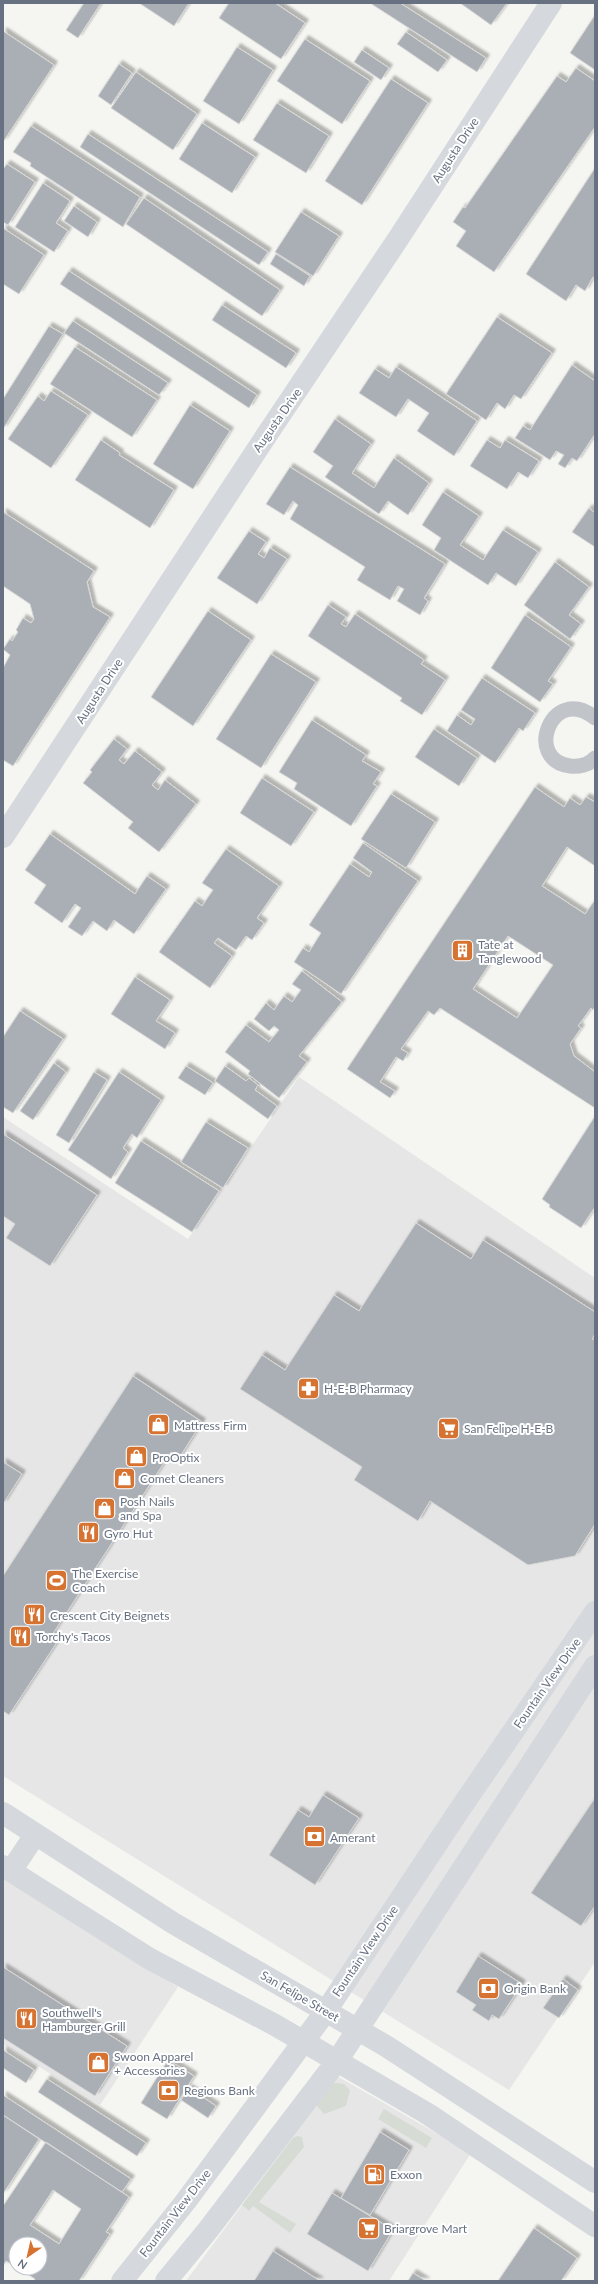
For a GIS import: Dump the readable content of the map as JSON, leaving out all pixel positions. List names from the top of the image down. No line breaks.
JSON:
{"streets":{"main road":["Augusta Drive","Fountain View Drive","San Felipe Street"]},"crossings":[["Fountain View Drive","San Felipe Street"]],"places":{"building":["Tate at Tanglewood"],"pharmacy":["H-E-B Pharmacy"],"shop":["Mattress Firm","ProOptix","Comet Cleaners","Posh Nails and Spa","Swoon Apparel + Accessories"],"supermarket":["San Felipe H-E-B","Briargrove Mart"],"restaurant":["Gyro Hut","Crescent City Beignets","Torchy's Tacos","Southwell's Hamburger Grill"],"sports":["The Exercise Coach"],"bank":["Amerant","Origin Bank","Regions Bank"],"fuel station":["Exxon"]},"north":"bottom left"}
